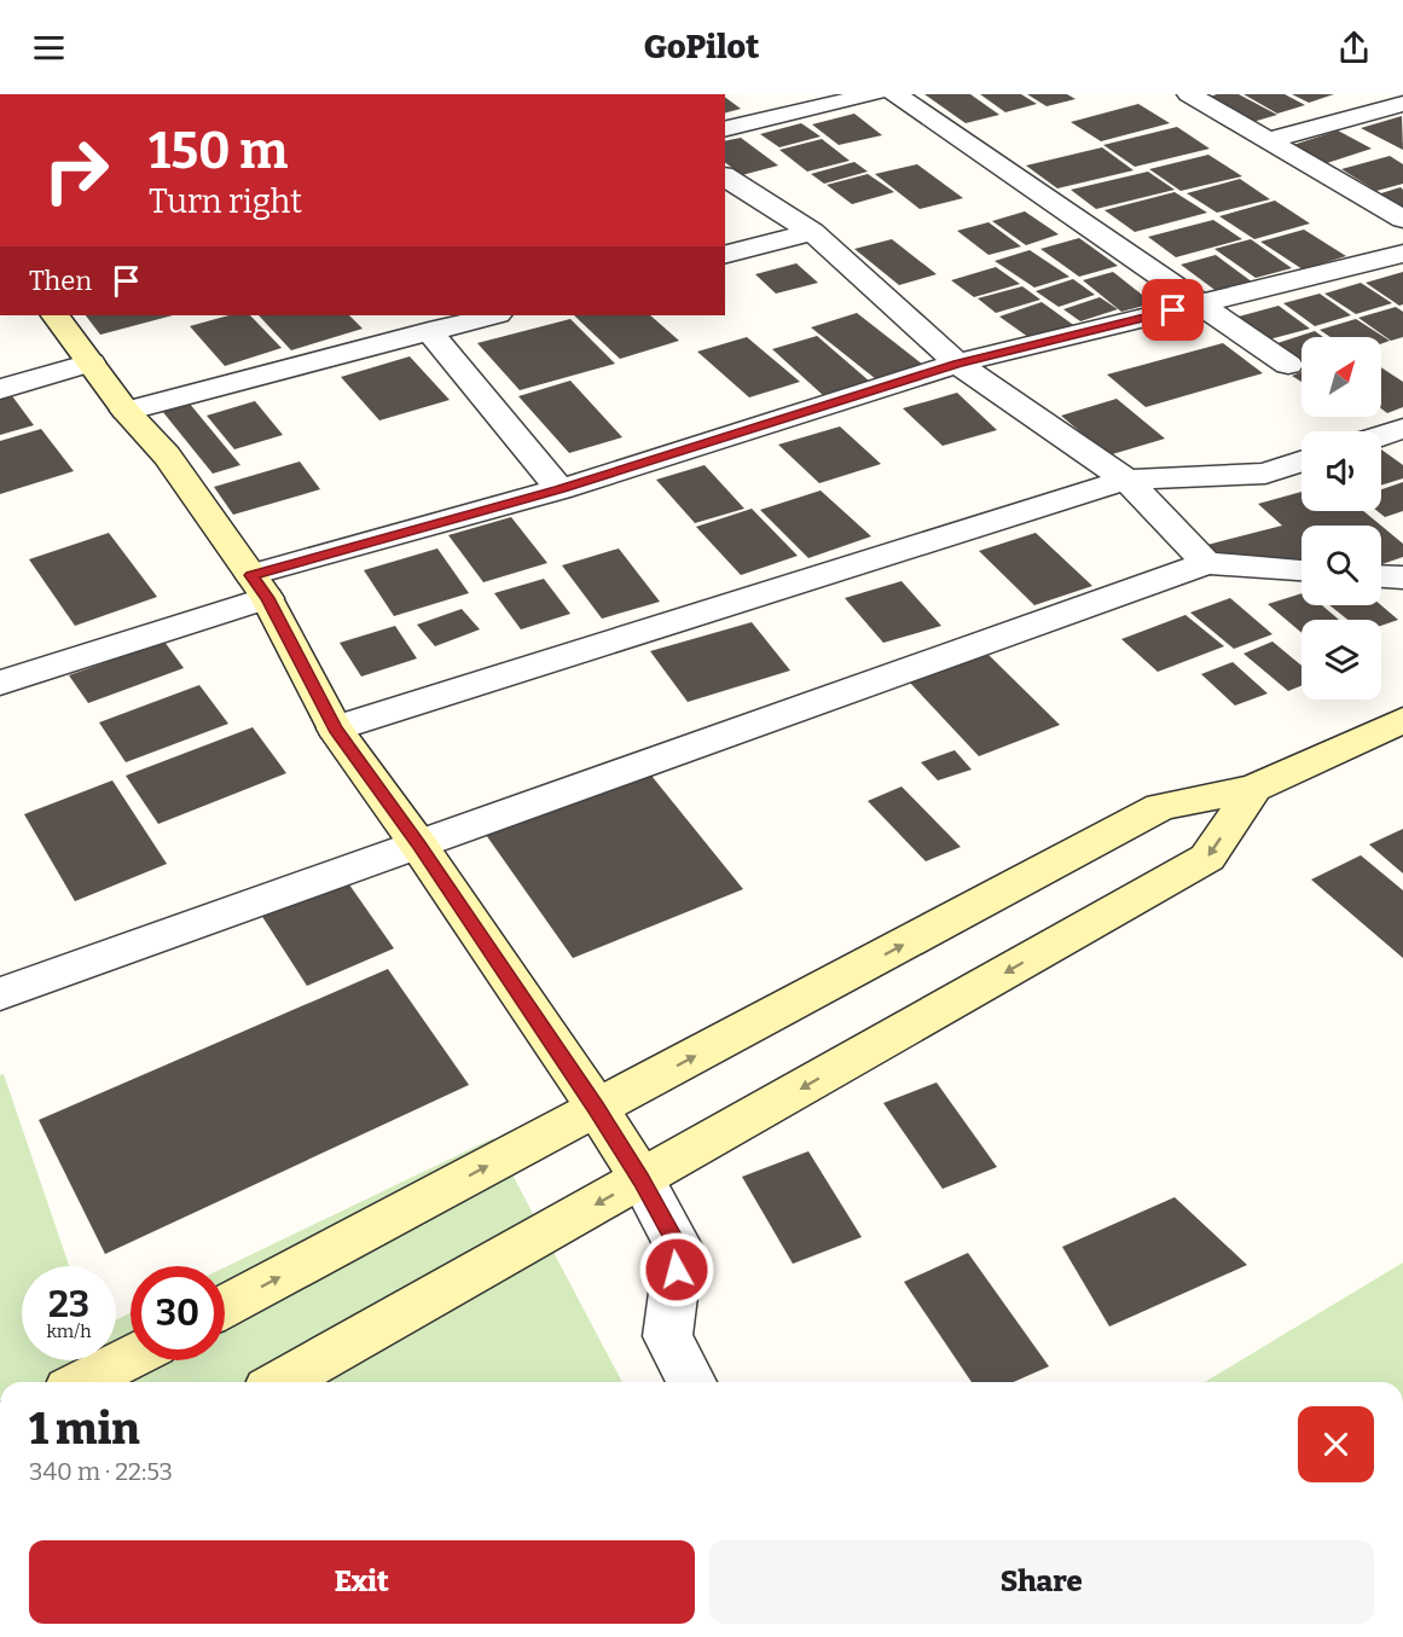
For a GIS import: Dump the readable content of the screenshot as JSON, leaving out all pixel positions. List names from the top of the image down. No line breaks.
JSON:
{"north":"top right","page":{"header":"GoPilot","turn":["150 m","Turn right"],"then":"Then","speed":"23 km/h","limit":"30","heading":["1 min","340 m · 22:53"],"buttons":["Exit","Share"]}}
